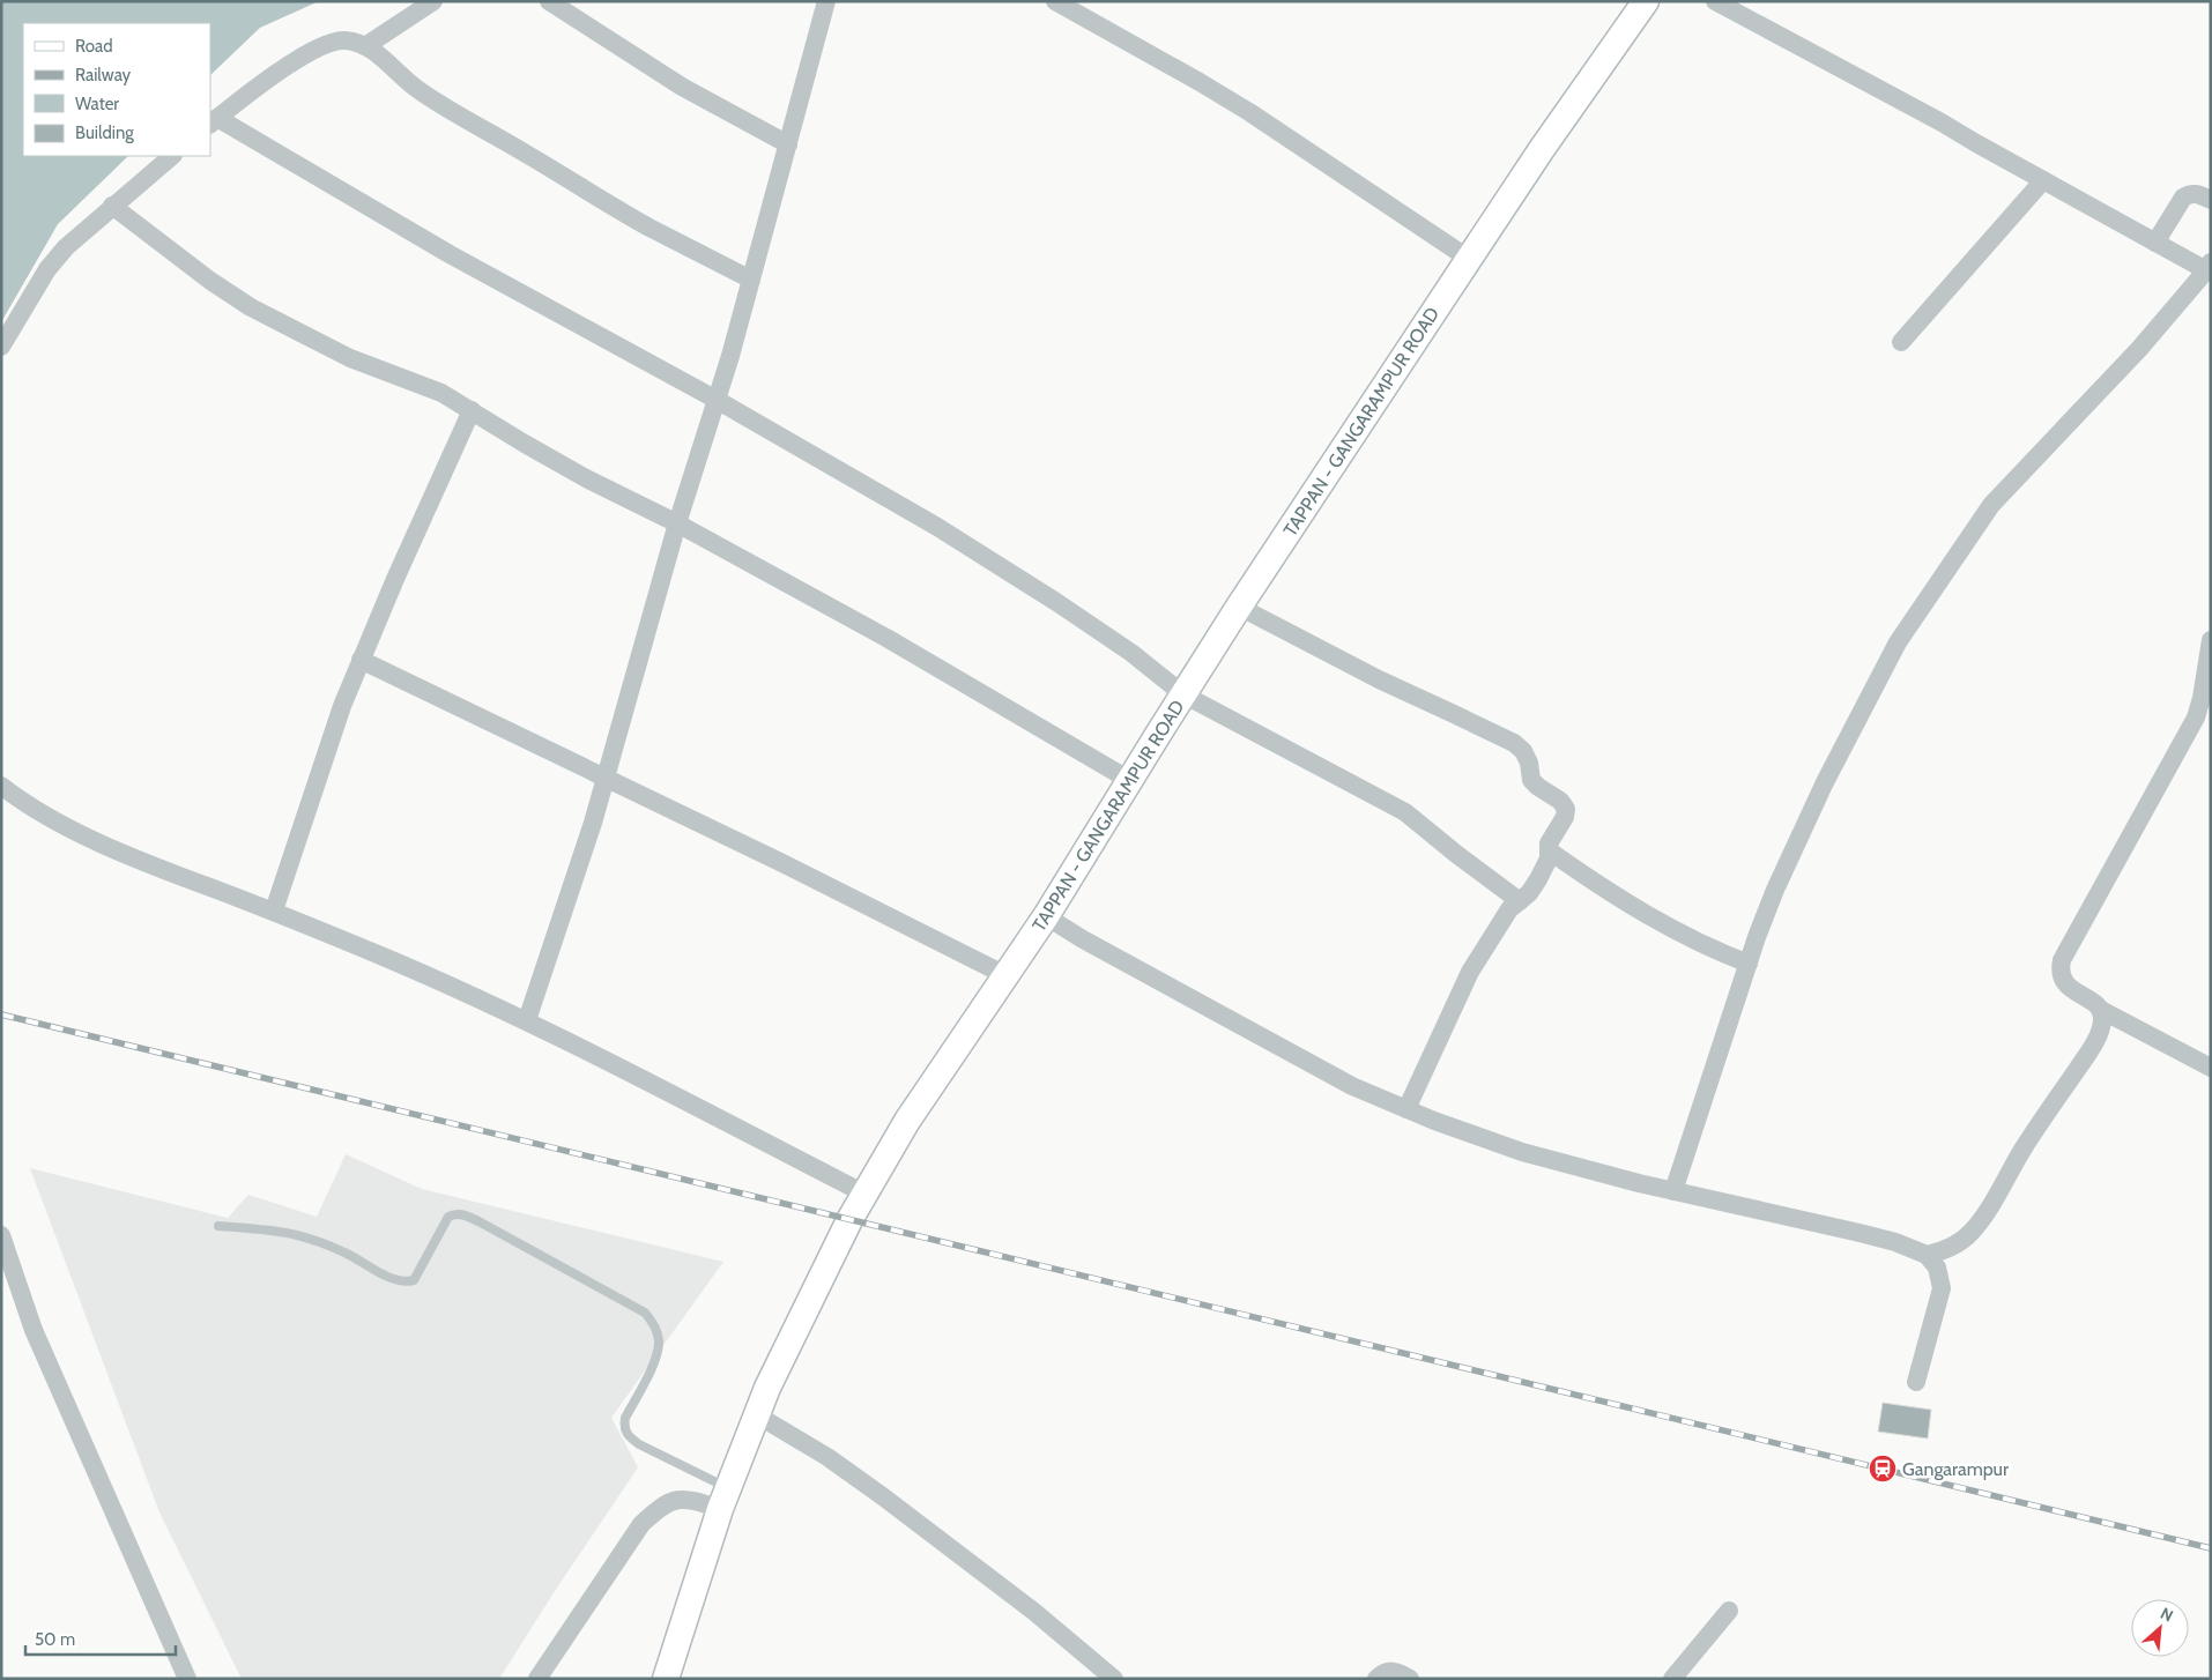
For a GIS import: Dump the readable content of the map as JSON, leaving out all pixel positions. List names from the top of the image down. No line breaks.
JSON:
{"streets":{"main road":["TAPPAN - GANGARAMPUR ROAD"]},"places":{"station":["Gangarampur"]},"legend":["Road","Railway","Water","Building"],"scale_bar":"50 m","north":"top right"}
